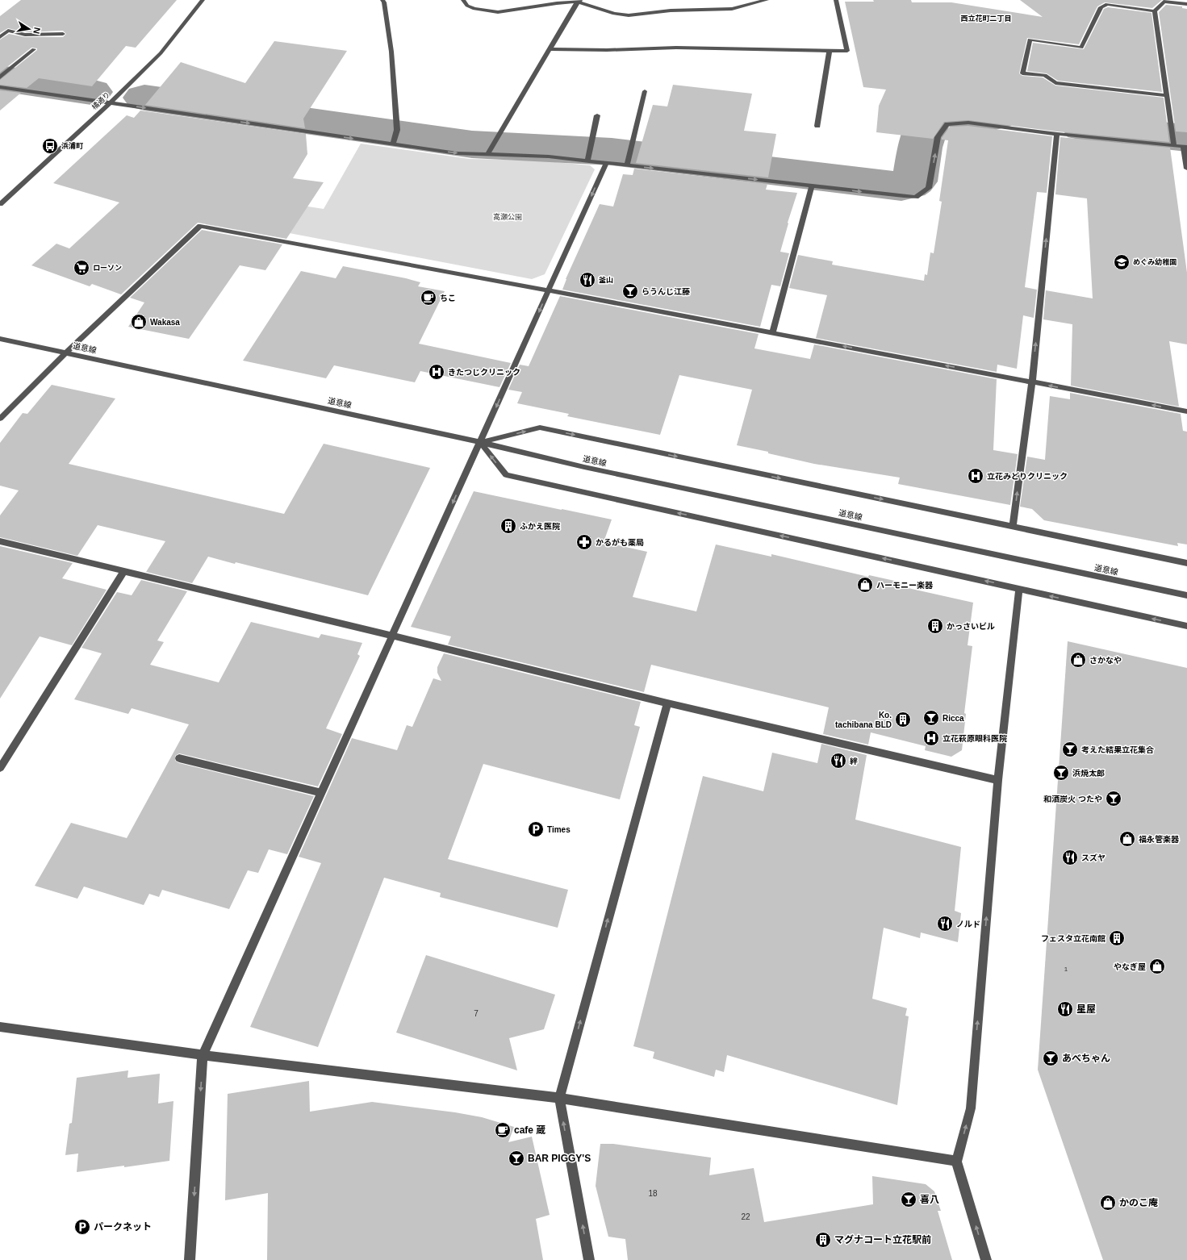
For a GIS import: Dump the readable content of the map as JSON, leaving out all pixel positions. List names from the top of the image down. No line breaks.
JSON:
{"streets":{"street":["橘通り","道意線"]},"districts":["西立花町二丁目"],"parks":["高瀬公園"],"places":{"bus stop":["浜浦町"],"school or university":["めぐみ幼稚園"],"supermarket":["ローソン"],"restaurant":["釜山","絆","スズヤ","ノルド","星屋"],"bar":["らうんじ江藤","Ricca","考えた結果立花集合","浜焼太郎","和酒炭火 つたや","あべちゃん","BAR PIGGY'S","喜八"],"cafe":["ちこ","cafe 蔵"],"shop":["Wakasa","ハーモニー楽器","さかなや","福永管楽器","やなぎ屋","かのこ庵"],"hospital":["きたつじクリニック","立花みどりクリニック","立花萩原眼科医院"],"building":["ふかえ医院","かっさいビル","Ko. tachibana BLD","フェスタ立花南館","マグナコート立花駅前"],"pharmacy":["かるがも薬局"],"parking":["Times","パークネット"]},"house_numbers":["1","7","18","22"],"north":"right"}
